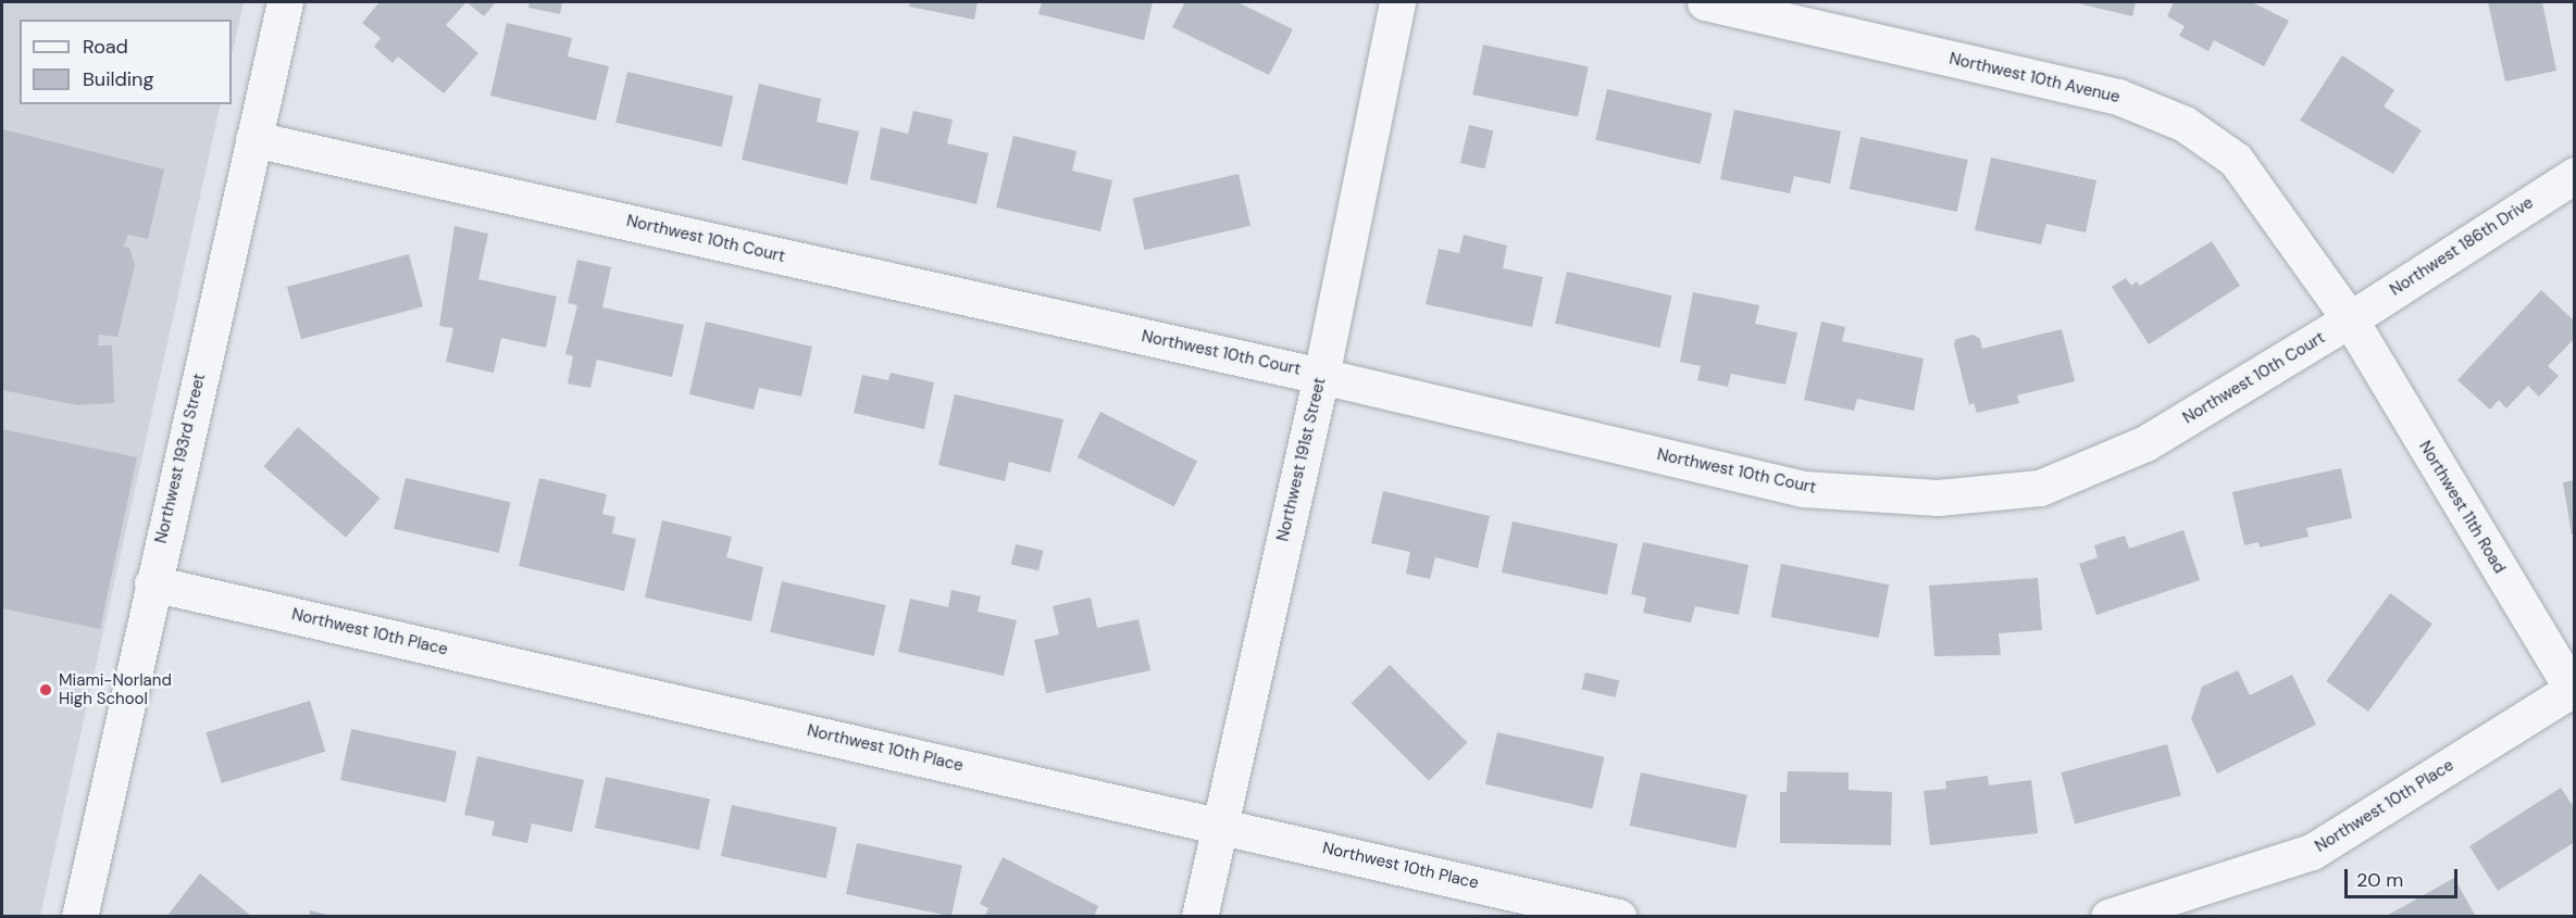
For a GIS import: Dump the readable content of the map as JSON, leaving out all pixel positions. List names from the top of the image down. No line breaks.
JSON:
{"streets":{"street":["Northwest 10th Avenue","Northwest 10th Court","Northwest 186th Drive","Northwest 193rd Street","Northwest 191st Street","Northwest 11th Road","Northwest 10th Place"]},"crossings":[["Northwest 10th Avenue","Northwest 10th Court"],["Northwest 10th Avenue","Northwest 186th Drive"],["Northwest 10th Avenue","Northwest 11th Road"],["Northwest 10th Court","Northwest 186th Drive"],["Northwest 10th Court","Northwest 193rd Street"],["Northwest 10th Court","Northwest 191st Street"],["Northwest 10th Court","Northwest 11th Road"],["Northwest 186th Drive","Northwest 11th Road"],["Northwest 193rd Street","Northwest 10th Place"],["Northwest 191st Street","Northwest 10th Place"],["Northwest 11th Road","Northwest 10th Place"]],"places":["Miami-Norland High School"],"legend":["Road","Building"],"scale_bar":"20 m"}
